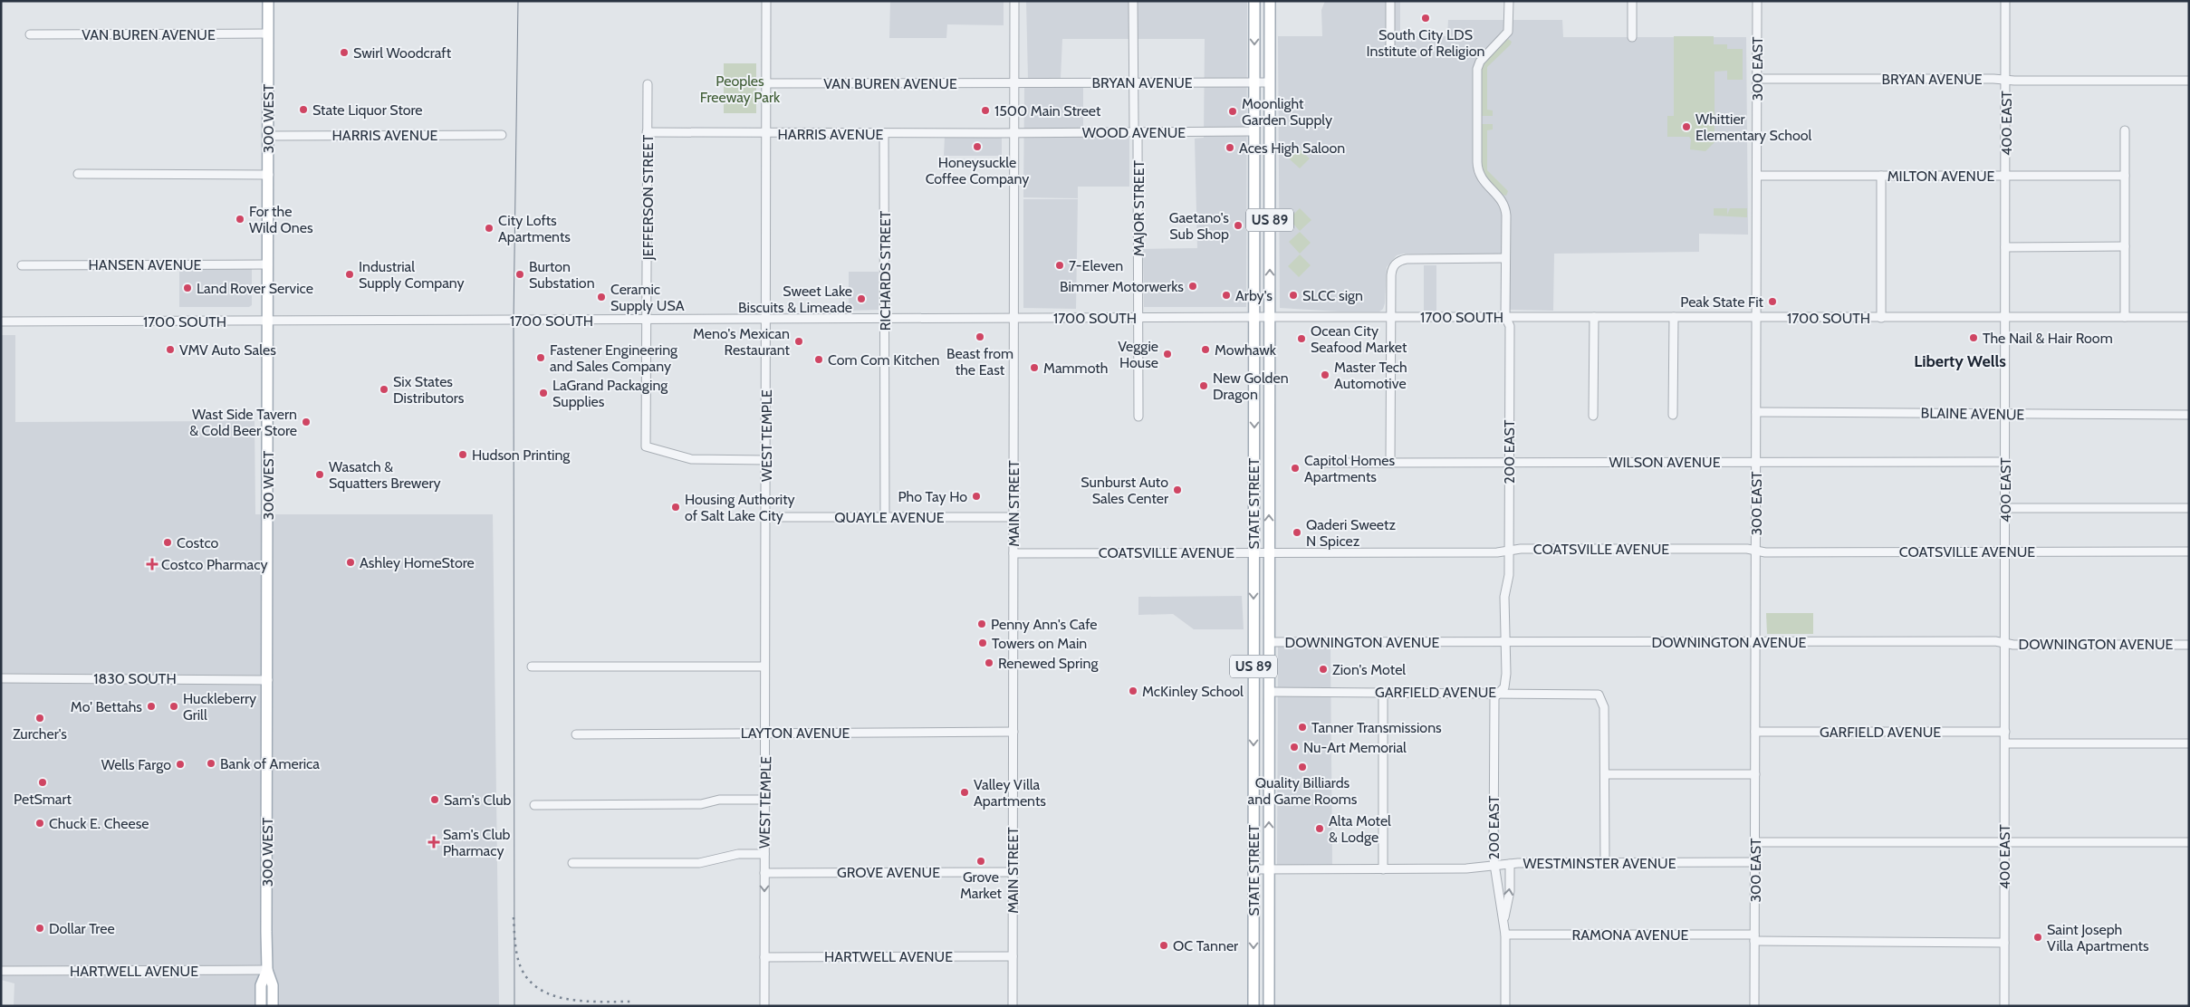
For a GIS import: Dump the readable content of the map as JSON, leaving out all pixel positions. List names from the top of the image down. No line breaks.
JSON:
{"streets":{"main road":["300 WEST","US 89","STATE STREET"],"street":["VAN BUREN AVENUE","300 EAST","BRYAN AVENUE","400 EAST","WOOD AVENUE","HARRIS AVENUE","MILTON AVENUE","JEFFERSON STREET","MAJOR STREET","HANSEN AVENUE","RICHARDS STREET","1700 SOUTH","BLAINE AVENUE","WEST TEMPLE","200 EAST","WILSON AVENUE","MAIN STREET","QUAYLE AVENUE","COATSVILLE AVENUE","DOWNINGTON AVENUE","1830 SOUTH","GARFIELD AVENUE","LAYTON AVENUE","WESTMINSTER AVENUE","GROVE AVENUE","RAMONA AVENUE","HARTWELL AVENUE"]},"crossings":[["VAN BUREN AVENUE","BRYAN AVENUE"],["VAN BUREN AVENUE","300 WEST"],["VAN BUREN AVENUE","WEST TEMPLE"],["VAN BUREN AVENUE","MAIN STREET"],["300 EAST","BRYAN AVENUE"],["300 EAST","MILTON AVENUE"],["300 EAST","1700 SOUTH"],["300 EAST","BLAINE AVENUE"],["300 EAST","WILSON AVENUE"],["300 EAST","COATSVILLE AVENUE"],["300 EAST","DOWNINGTON AVENUE"],["300 EAST","GARFIELD AVENUE"],["300 EAST","WESTMINSTER AVENUE"],["300 EAST","RAMONA AVENUE"],["BRYAN AVENUE","400 EAST"],["BRYAN AVENUE","MAJOR STREET"],["BRYAN AVENUE","MAIN STREET"],["BRYAN AVENUE","STATE STREET"],["300 WEST","HARRIS AVENUE"],["300 WEST","HANSEN AVENUE"],["300 WEST","1700 SOUTH"],["300 WEST","1830 SOUTH"],["300 WEST","HARTWELL AVENUE"],["400 EAST","MILTON AVENUE"],["400 EAST","1700 SOUTH"],["400 EAST","BLAINE AVENUE"],["400 EAST","WILSON AVENUE"],["400 EAST","COATSVILLE AVENUE"],["400 EAST","DOWNINGTON AVENUE"],["400 EAST","GARFIELD AVENUE"],["400 EAST","RAMONA AVENUE"],["WOOD AVENUE","HARRIS AVENUE"],["WOOD AVENUE","MAJOR STREET"],["WOOD AVENUE","MAIN STREET"],["WOOD AVENUE","STATE STREET"],["HARRIS AVENUE","JEFFERSON STREET"],["HARRIS AVENUE","RICHARDS STREET"],["HARRIS AVENUE","WEST TEMPLE"],["HARRIS AVENUE","MAIN STREET"],["JEFFERSON STREET","1700 SOUTH"],["JEFFERSON STREET","WEST TEMPLE"],["MAJOR STREET","1700 SOUTH"],["RICHARDS STREET","1700 SOUTH"],["RICHARDS STREET","QUAYLE AVENUE"],["1700 SOUTH","WEST TEMPLE"],["1700 SOUTH","200 EAST"],["1700 SOUTH","MAIN STREET"],["1700 SOUTH","STATE STREET"],["WEST TEMPLE","QUAYLE AVENUE"],["WEST TEMPLE","LAYTON AVENUE"],["WEST TEMPLE","GROVE AVENUE"],["WEST TEMPLE","HARTWELL AVENUE"],["200 EAST","WILSON AVENUE"],["200 EAST","COATSVILLE AVENUE"],["200 EAST","DOWNINGTON AVENUE"],["200 EAST","GARFIELD AVENUE"],["200 EAST","WESTMINSTER AVENUE"],["200 EAST","RAMONA AVENUE"],["MAIN STREET","QUAYLE AVENUE"],["MAIN STREET","COATSVILLE AVENUE"],["MAIN STREET","LAYTON AVENUE"],["MAIN STREET","GROVE AVENUE"],["MAIN STREET","HARTWELL AVENUE"],["STATE STREET","COATSVILLE AVENUE"],["STATE STREET","DOWNINGTON AVENUE"],["STATE STREET","GARFIELD AVENUE"],["STATE STREET","WESTMINSTER AVENUE"]],"districts":["Liberty Wells"],"parks":["Peoples Freeway Park"],"places":{"other":["South City LDS Institute of Religion","Swirl Woodcraft","State Liquor Store","1500 Main Street","Moonlight Garden Supply","Whittier Elementary School","Honeysuckle Coffee Company","Aces High Saloon","For the Wild Ones","Gaetano's Sub Shop","City Lofts Apartments","7-Eleven","Industrial Supply Company","Burton Substation","Bimmer Motorwerks","Land Rover Service","Arby's","SLCC sign","Ceramic Supply USA","Sweet Lake Biscuits & Limeade","Peak State Fit","Beast from the East","The Nail & Hair Room","Ocean City Seafood Market","Meno's Mexican Restaurant","VMV Auto Sales","Mowhawk","Veggie House","Fastener Engineering and Sales Company","Com Com Kitchen","Mammoth","Master Tech Automotive","New Golden Dragon","Six States Distributors","LaGrand Packaging Supplies","Wast Side Tavern & Cold Beer Store","Hudson Printing","Capitol Homes Apartments","Wasatch & Squatters Brewery","Sunburst Auto Sales Center","Pho Tay Ho","Housing Authority of Salt Lake City","Qaderi Sweetz N Spicez","Costco","Ashley HomeStore","Penny Ann's Cafe","Towers on Main","Renewed Spring","Zion's Motel","McKinley School","Mo' Bettahs","Huckleberry Grill","Zurcher's","Tanner Transmissions","Nu-Art Memorial","Bank of America","Wells Fargo","Quality Billiards and Game Rooms","PetSmart","Valley Villa Apartments","Sam's Club","Chuck E. Cheese","Alta Motel & Lodge","Grove Market","Dollar Tree","Saint Joseph Villa Apartments","OC Tanner"],"health":["Costco Pharmacy","Sam's Club Pharmacy"]}}
